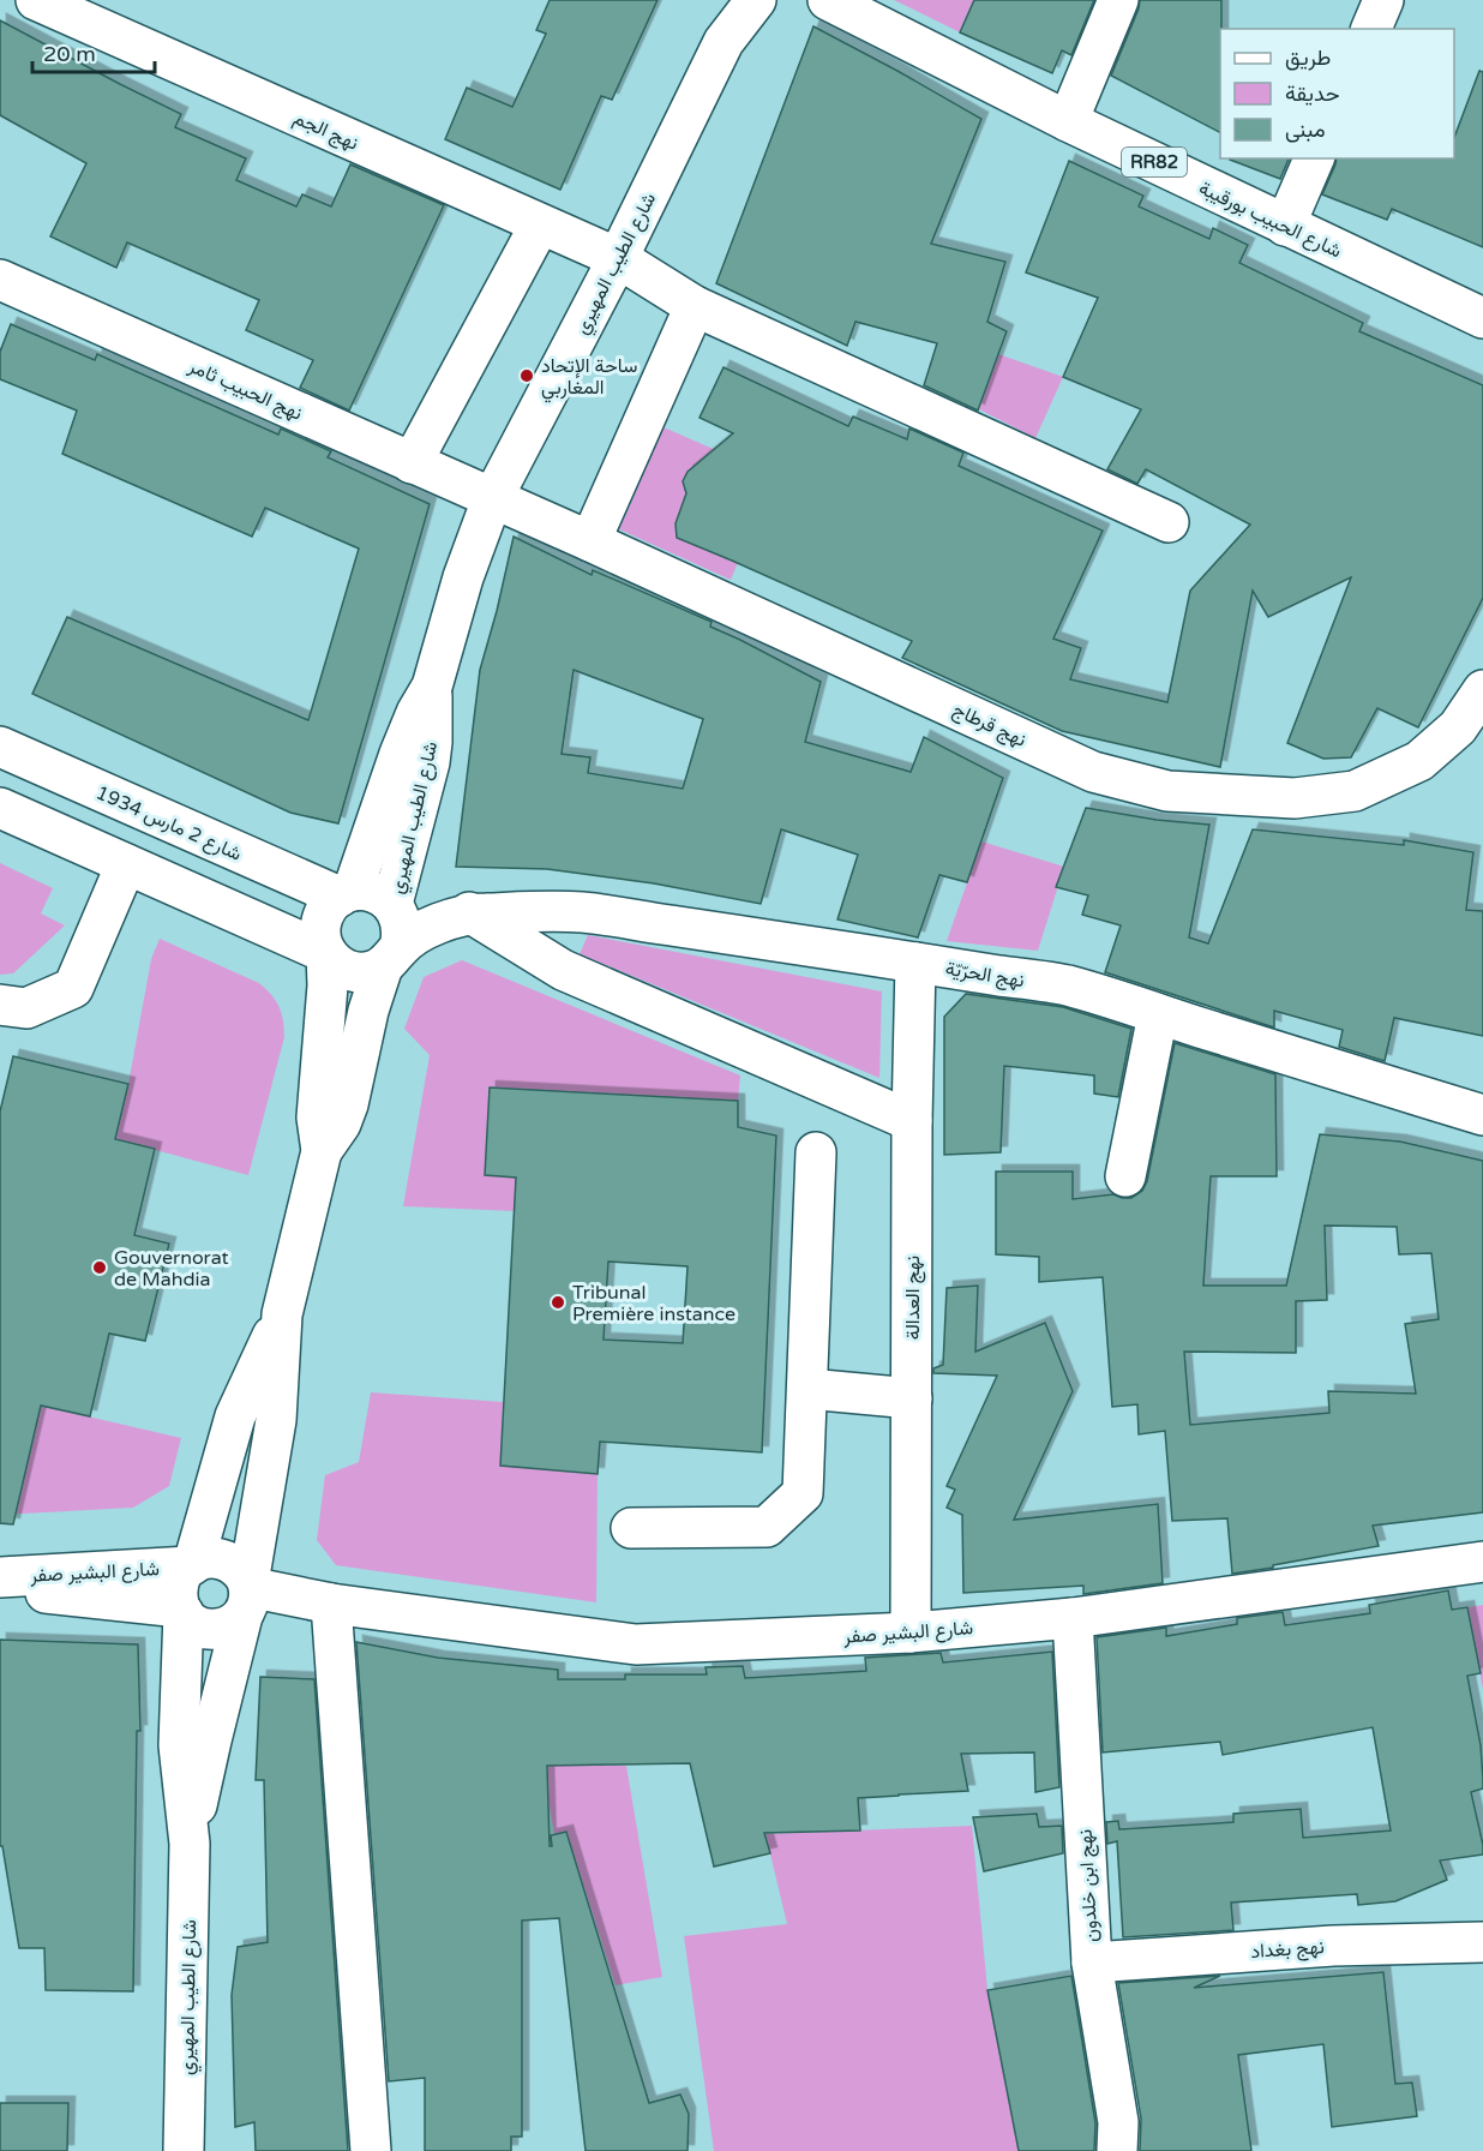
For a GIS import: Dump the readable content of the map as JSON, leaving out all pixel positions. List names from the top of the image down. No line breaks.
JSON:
{"streets":{"street":["نهج الجم","RR82","شارع الحبيب بورقيبة","شارع الطيب المهيري","نهج الحبيب ثامر","نهج قرطاج","شارع 2 مارس 1934","نهج الحرّيّة","نهج العدالة","شارع البشير صفر","نهج ابن خلدون","نهج بغداد"]},"crossings":[["نهج الجم","شارع الطيب المهيري"],["شارع الطيب المهيري","نهج الحبيب ثامر"],["شارع الطيب المهيري","نهج قرطاج"],["شارع الطيب المهيري","شارع 2 مارس 1934"],["شارع الطيب المهيري","شارع البشير صفر"],["نهج الحبيب ثامر","نهج قرطاج"],["نهج الحرّيّة","نهج العدالة"],["نهج العدالة","شارع البشير صفر"],["شارع البشير صفر","نهج ابن خلدون"],["نهج ابن خلدون","نهج بغداد"]],"places":["ساحة الإتحاد المغاربي","Gouvernorat de Mahdia","Tribunal Première instance"],"legend":["طريق","حديقة","مبنى"],"scale_bar":"20 m"}
